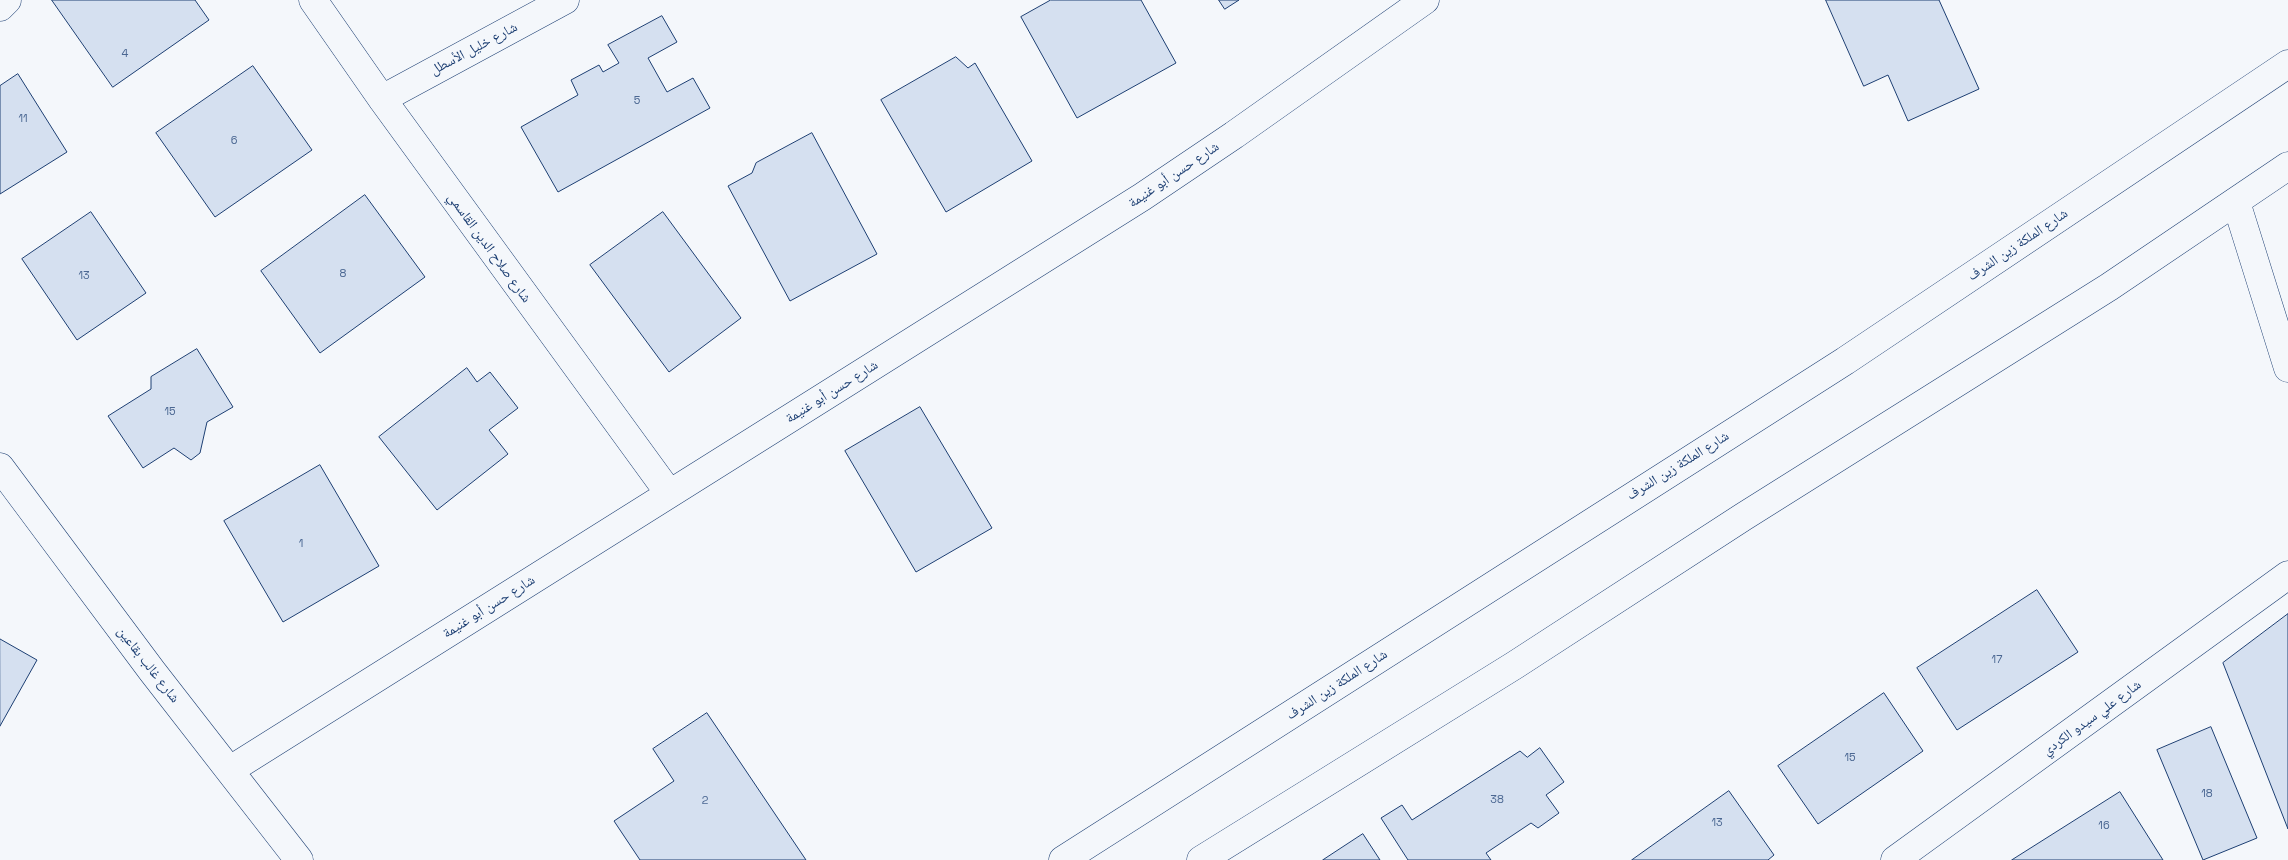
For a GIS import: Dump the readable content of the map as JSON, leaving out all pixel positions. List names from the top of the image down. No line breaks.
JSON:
{"streets":{"street":["شارع خليل الأسطل","شارع حسن أبو غنيمة","شارع الملكة زين الشرف","شارع صلاح الدين القاسمي","شارع غالب بقاعين","شارع علي سيدو الكردي"]},"crossings":[["شارع خليل الأسطل","شارع صلاح الدين القاسمي"],["شارع حسن أبو غنيمة","شارع صلاح الدين القاسمي"],["شارع حسن أبو غنيمة","شارع غالب بقاعين"]],"house_numbers":["4","5","11","6","8","13","15","1","17","15","18","38","2","13","16"]}
